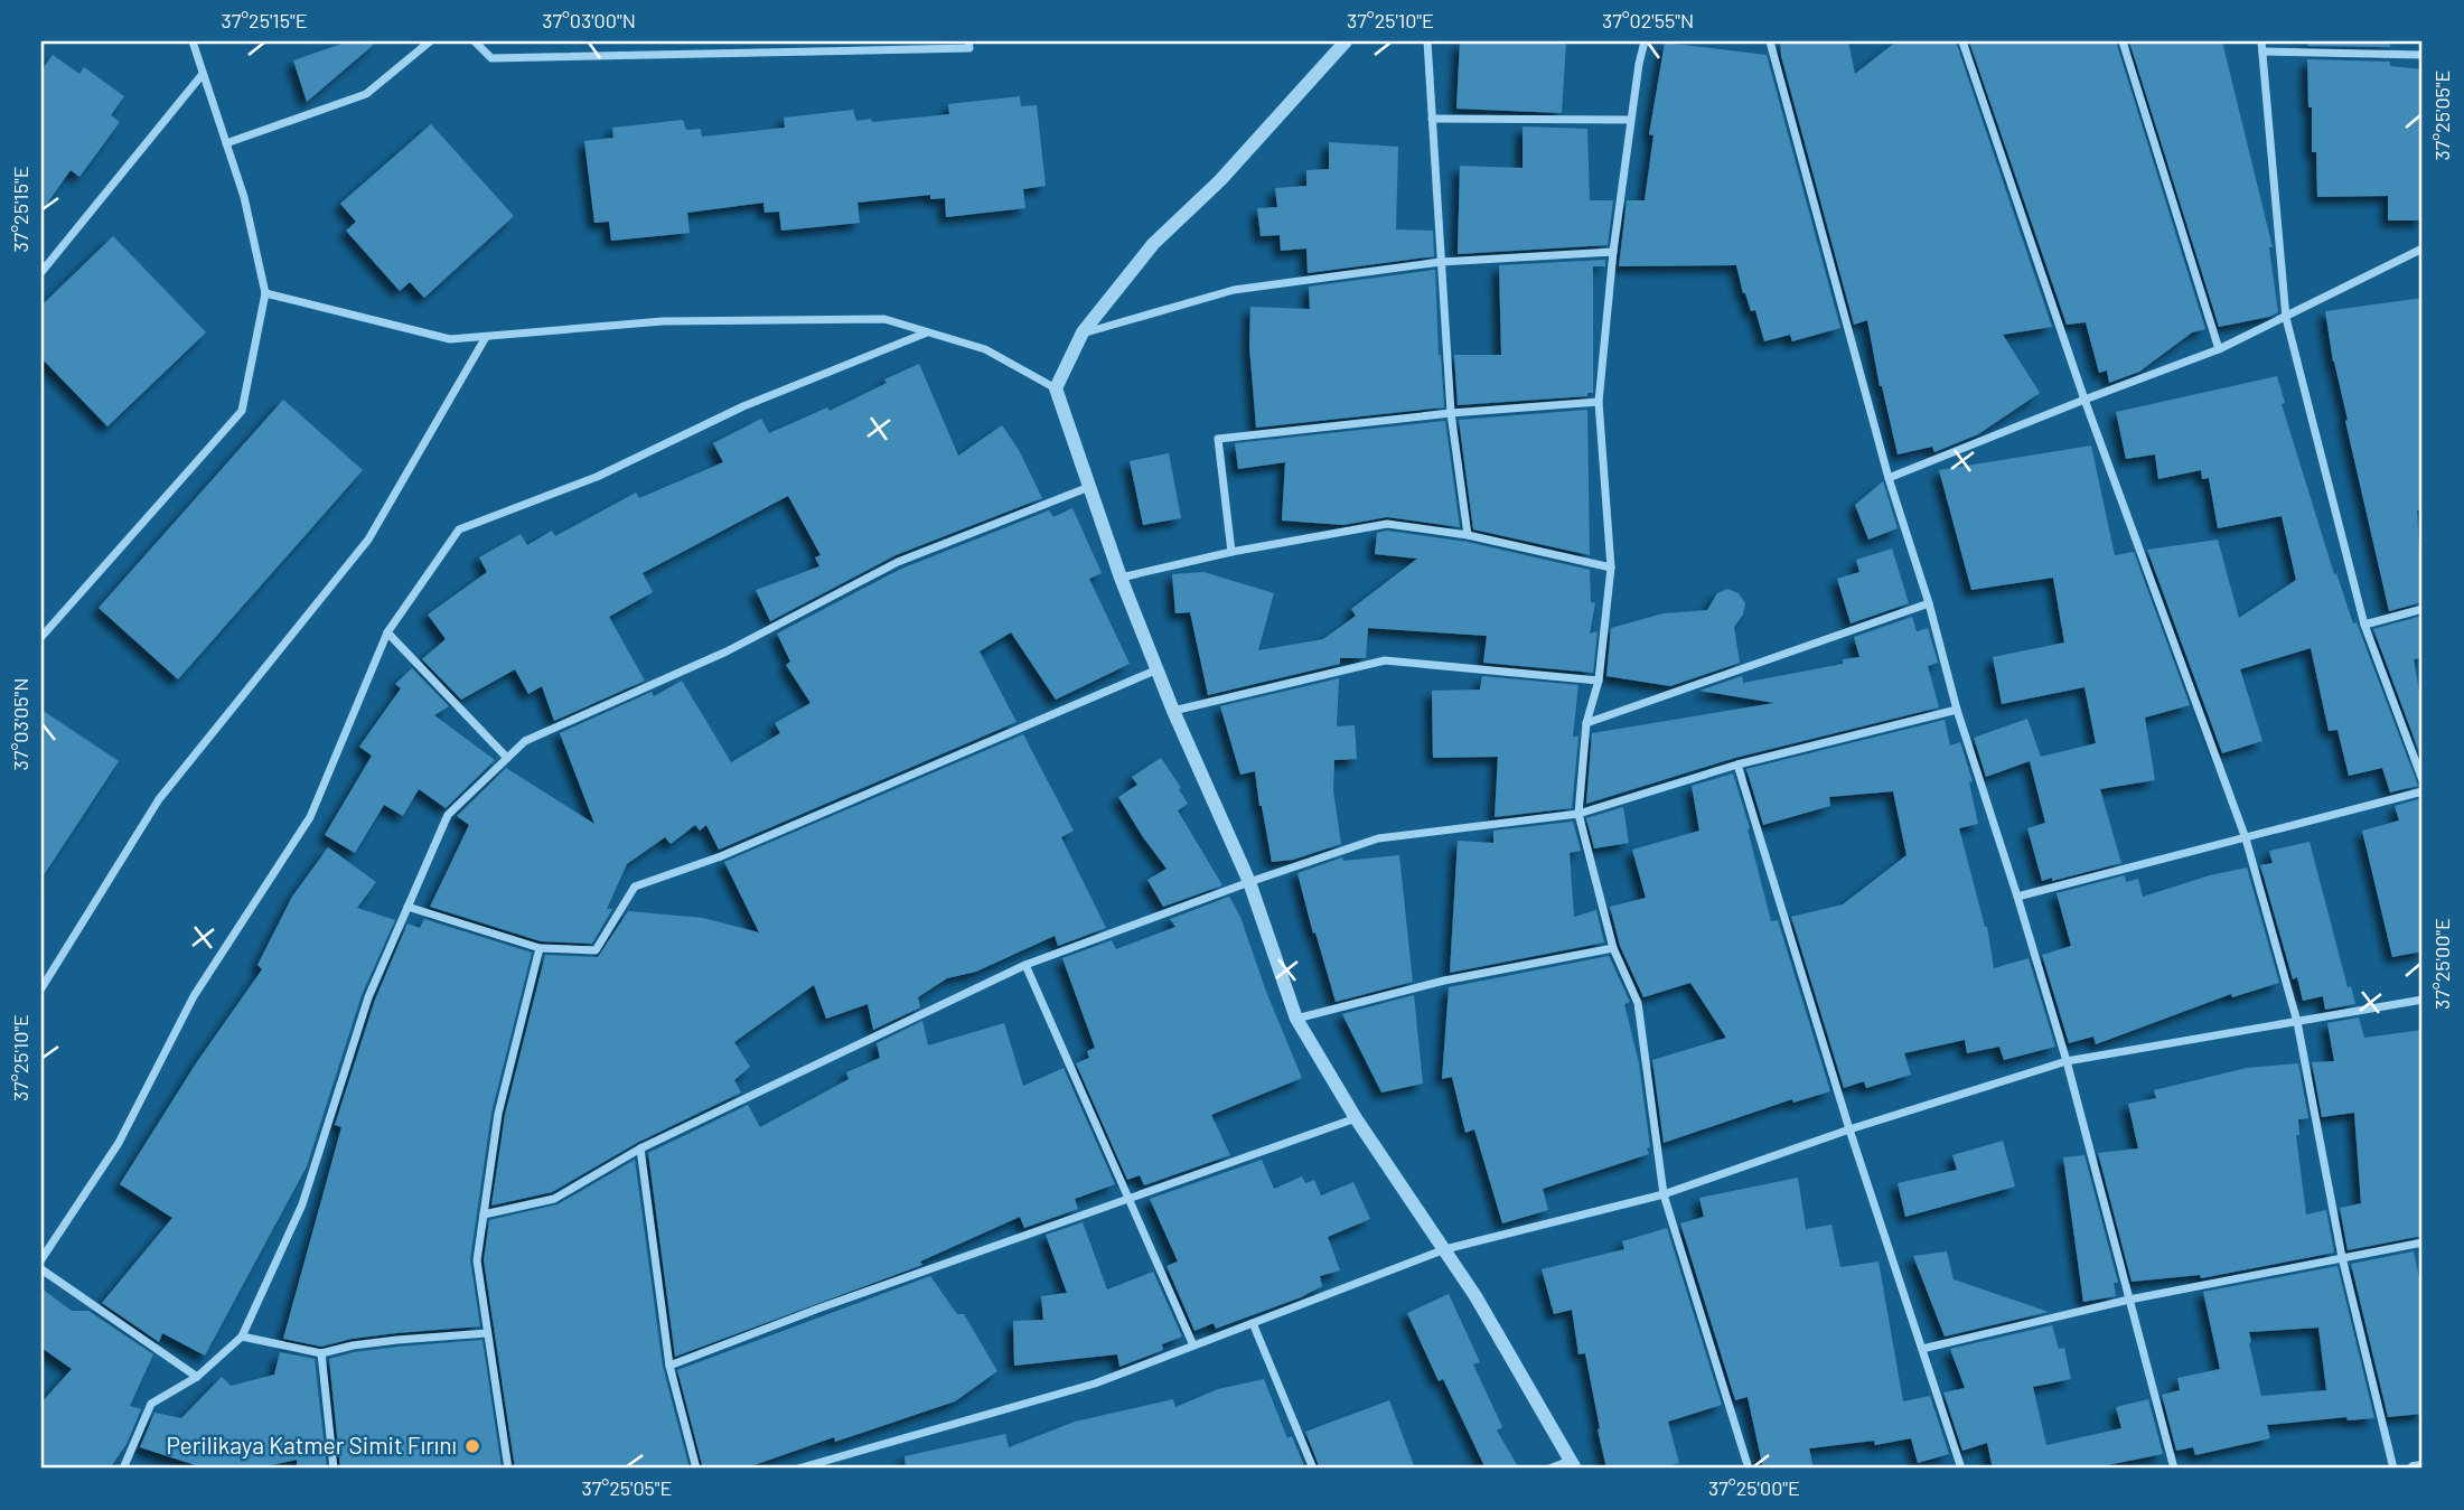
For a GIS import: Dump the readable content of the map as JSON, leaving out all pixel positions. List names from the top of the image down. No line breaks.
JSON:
{"places":["Perilikaya Katmer Simit Fırını"],"coordinates":["37°25'15\"E","37°03'00\"N","37°25'10\"E","37°02'55\"N","37°25'05\"E","37°03'05\"N","37°25'00\"E"]}
